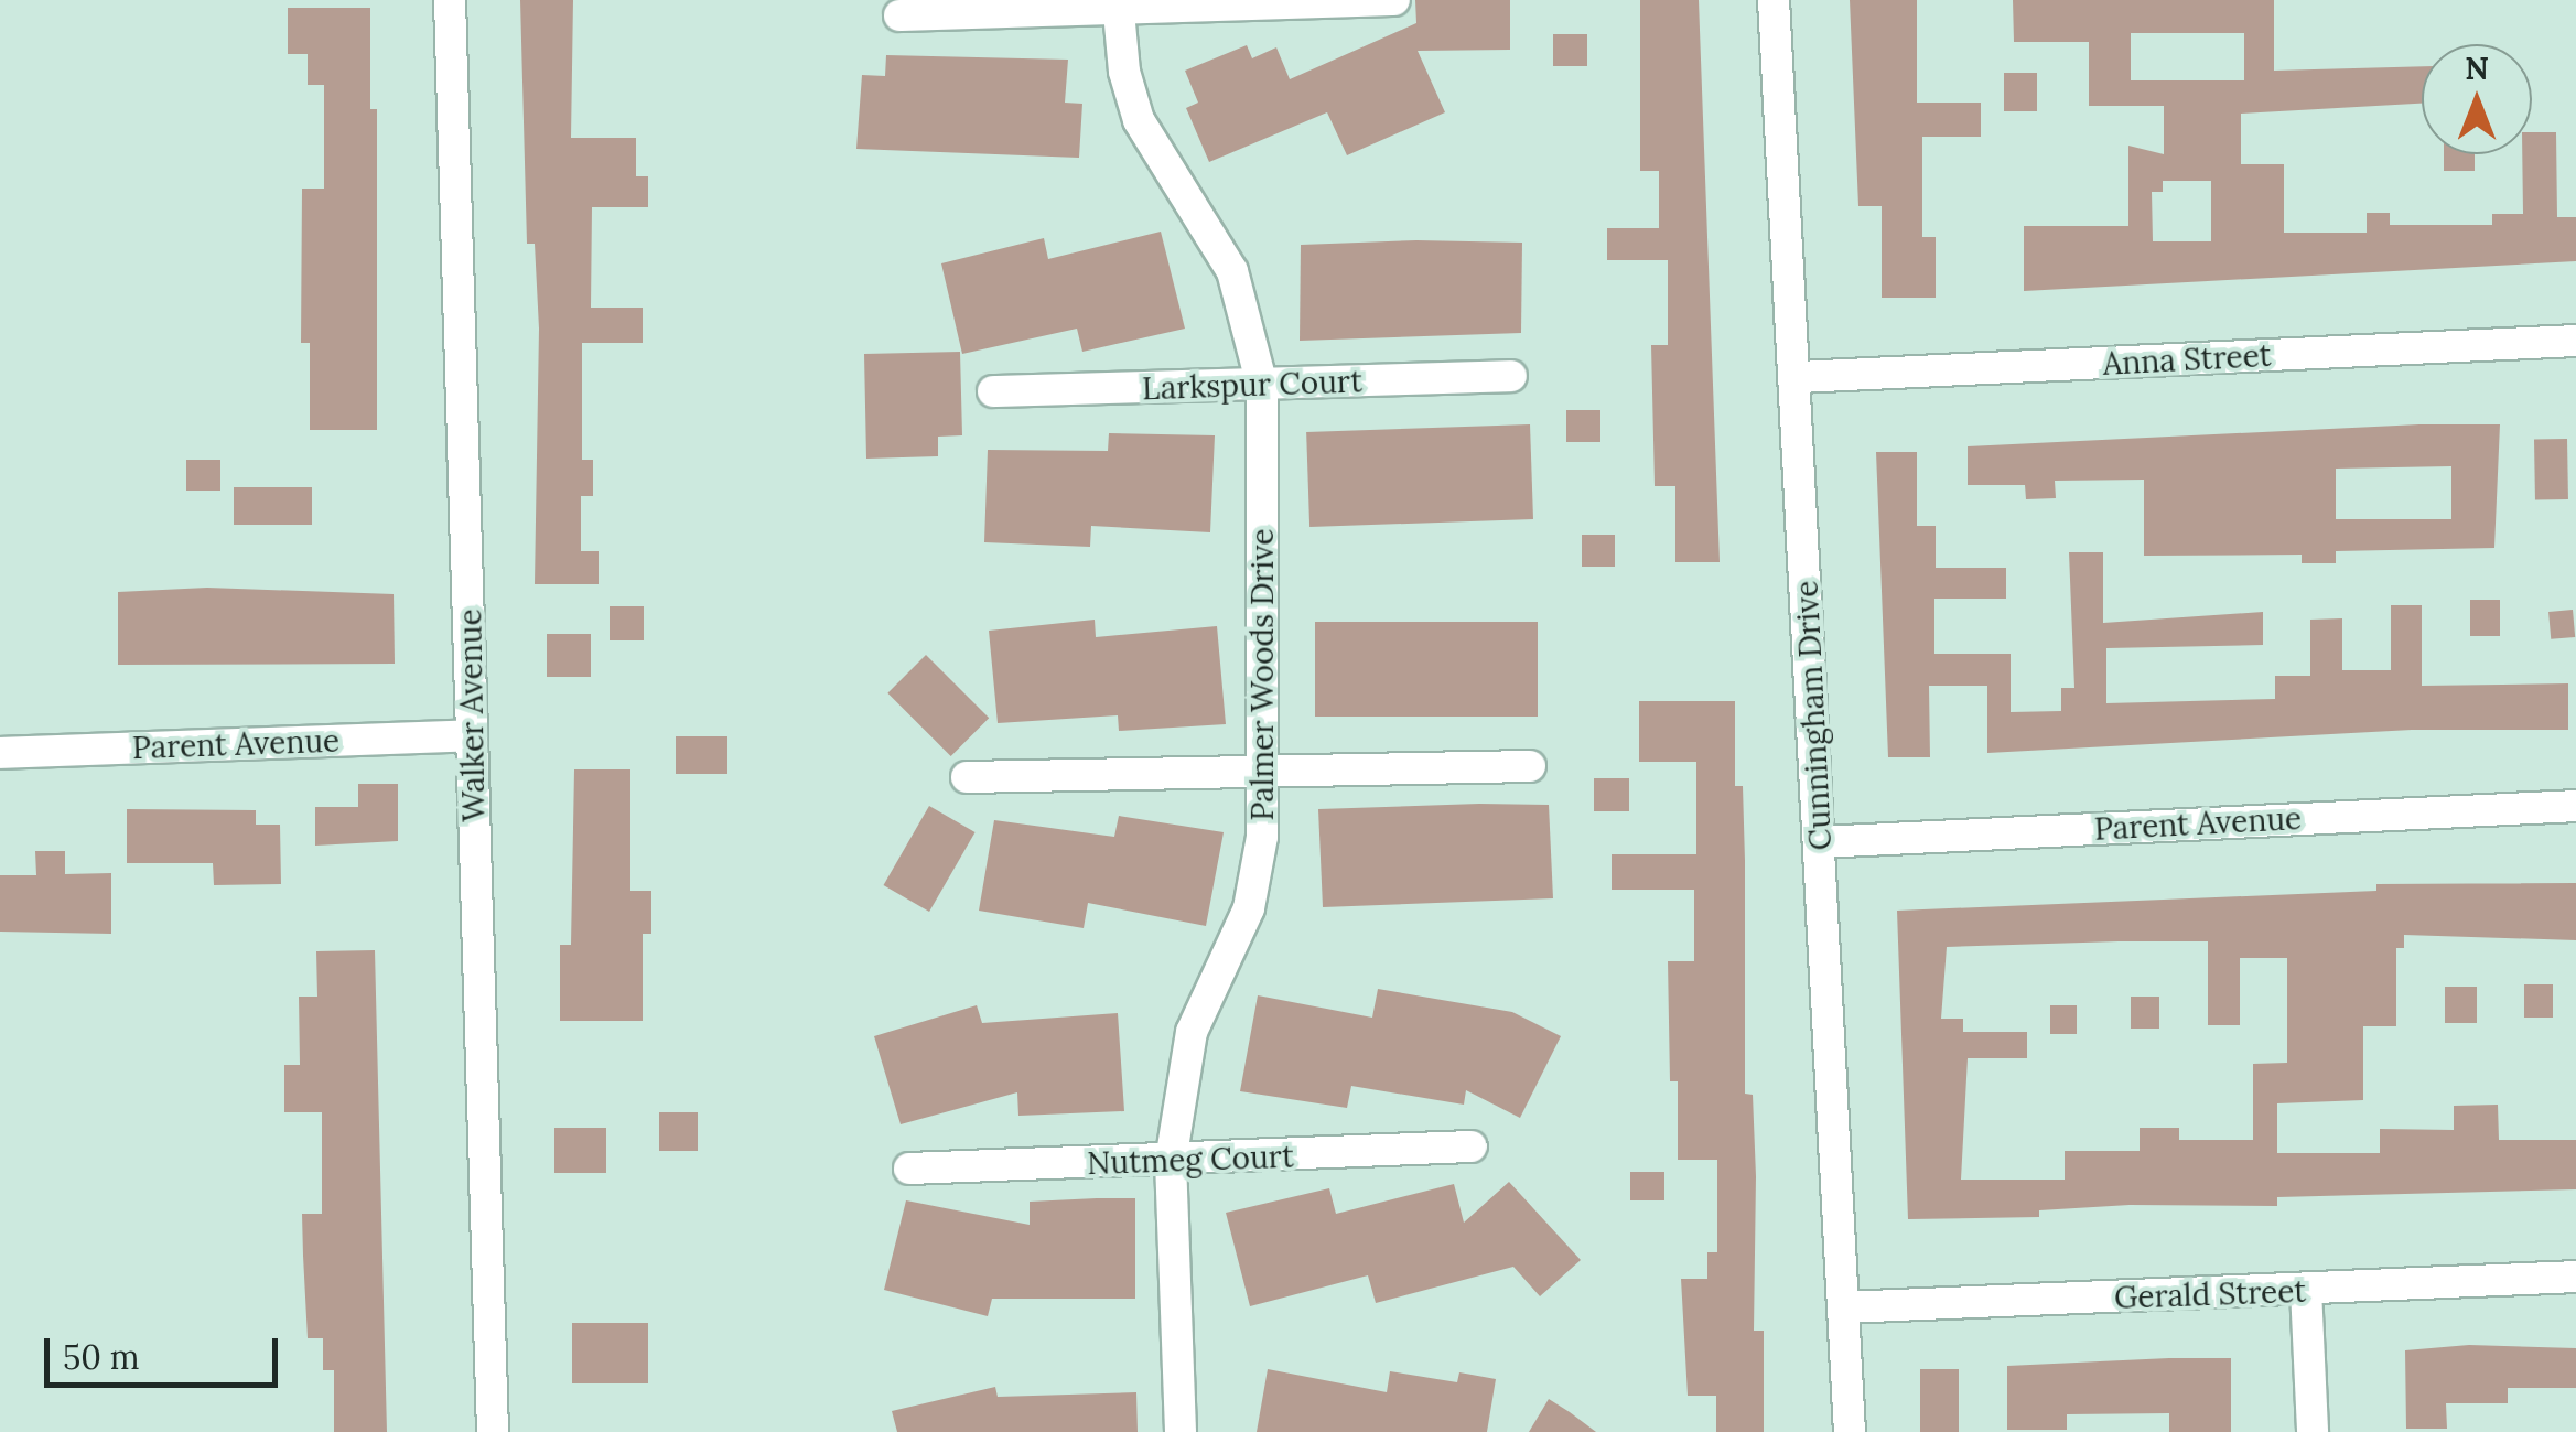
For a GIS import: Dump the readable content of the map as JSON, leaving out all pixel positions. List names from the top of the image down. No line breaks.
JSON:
{"streets":{"street":["Anna Street","Larkspur Court","Palmer Woods Drive","Walker Avenue","Cunningham Drive","Parent Avenue","Nutmeg Court","Gerald Street"]},"crossings":[["Anna Street","Cunningham Drive"],["Larkspur Court","Palmer Woods Drive"],["Palmer Woods Drive","Nutmeg Court"],["Walker Avenue","Parent Avenue"],["Cunningham Drive","Parent Avenue"],["Cunningham Drive","Gerald Street"]],"scale_bar":"50 m","north":"top"}
